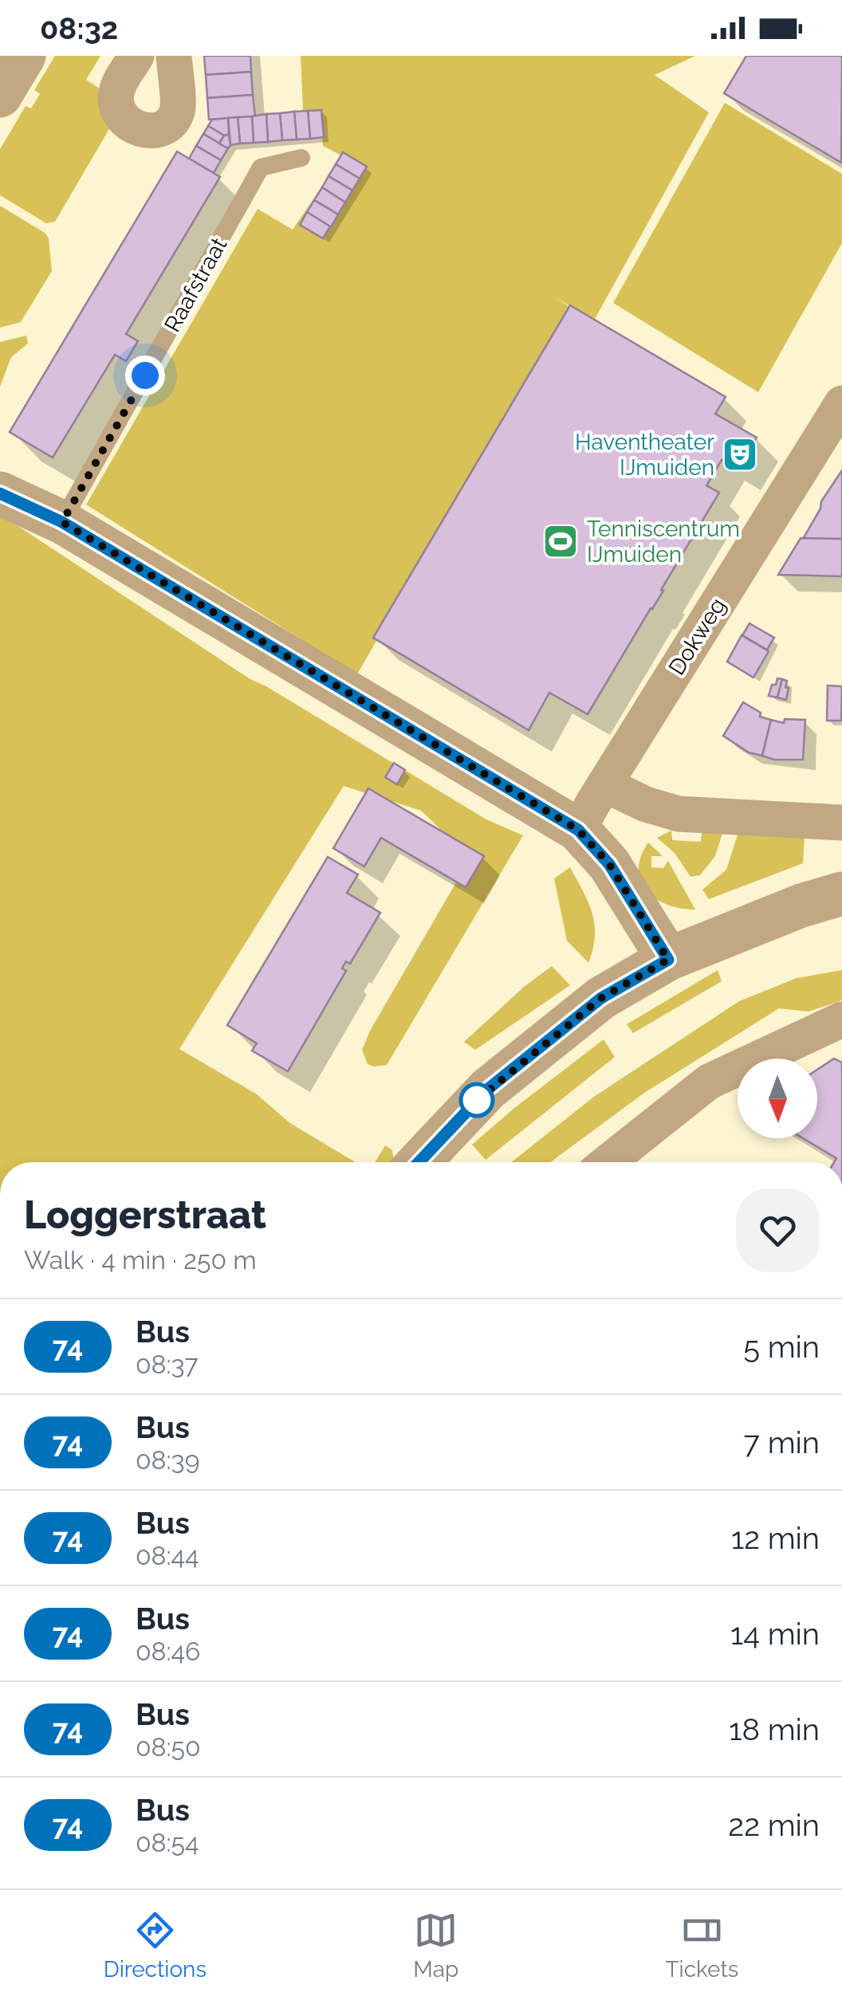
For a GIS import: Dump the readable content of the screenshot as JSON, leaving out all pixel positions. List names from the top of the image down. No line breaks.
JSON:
{"streets":{"street":["Dokweg"],"lane":["Raafstraat"]},"places":{"theatre":["Haventheater IJmuiden"],"sports":["Tenniscentrum IJmuiden"]},"lines":["bus line 74"],"north":"bottom","page":{"status":"08:32","heading":["Loggerstraat","Walk · 4 min · 250 m"],"list":[{"mark":"74","name":"Bus","note":"08:37","value":"5 min"},{"mark":"74","name":"Bus","note":"08:39","value":"7 min"},{"mark":"74","name":"Bus","note":"08:44","value":"12 min"},{"mark":"74","name":"Bus","note":"08:46","value":"14 min"},{"mark":"74","name":"Bus","note":"08:50","value":"18 min"},{"mark":"74","name":"Bus","note":"08:54","value":"22 min"}],"tabs":["Directions","Map","Tickets"]}}
